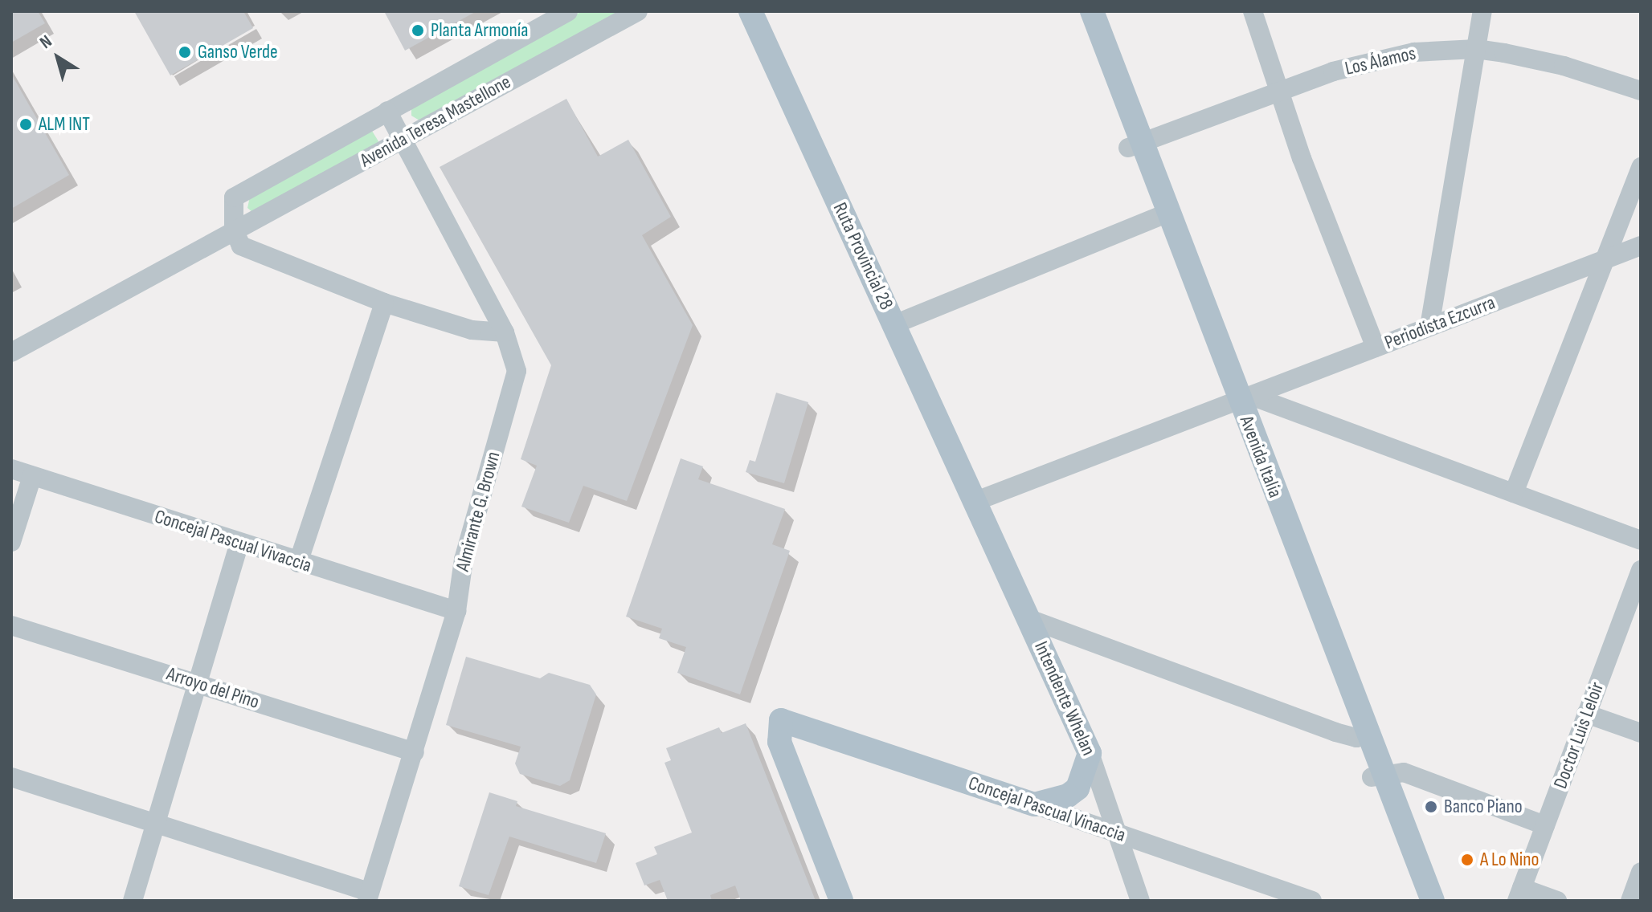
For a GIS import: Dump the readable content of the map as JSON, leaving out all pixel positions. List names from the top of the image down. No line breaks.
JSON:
{"streets":{"main road":["Ruta Provincial 28","Avenida Italia","Intendente Whelan","Concejal Pascual Vinaccia"],"street":["Los Álamos","Avenida Teresa Mastellone","Periodista Ezcurra","Almirante G. Brown","Concejal Pascual Vivaccia","Arroyo del Pino","Doctor Luis Leloir"]},"crossings":[["Los Álamos","Avenida Italia"],["Avenida Teresa Mastellone","Almirante G. Brown"],["Ruta Provincial 28","Periodista Ezcurra"],["Ruta Provincial 28","Intendente Whelan"],["Periodista Ezcurra","Avenida Italia"],["Periodista Ezcurra","Intendente Whelan"],["Almirante G. Brown","Concejal Pascual Vivaccia"],["Almirante G. Brown","Arroyo del Pino"],["Intendente Whelan","Concejal Pascual Vinaccia"]],"places":["Planta Armonía","Ganso Verde","ALM INT","Banco Piano","A Lo Nino"],"north":"top left"}
